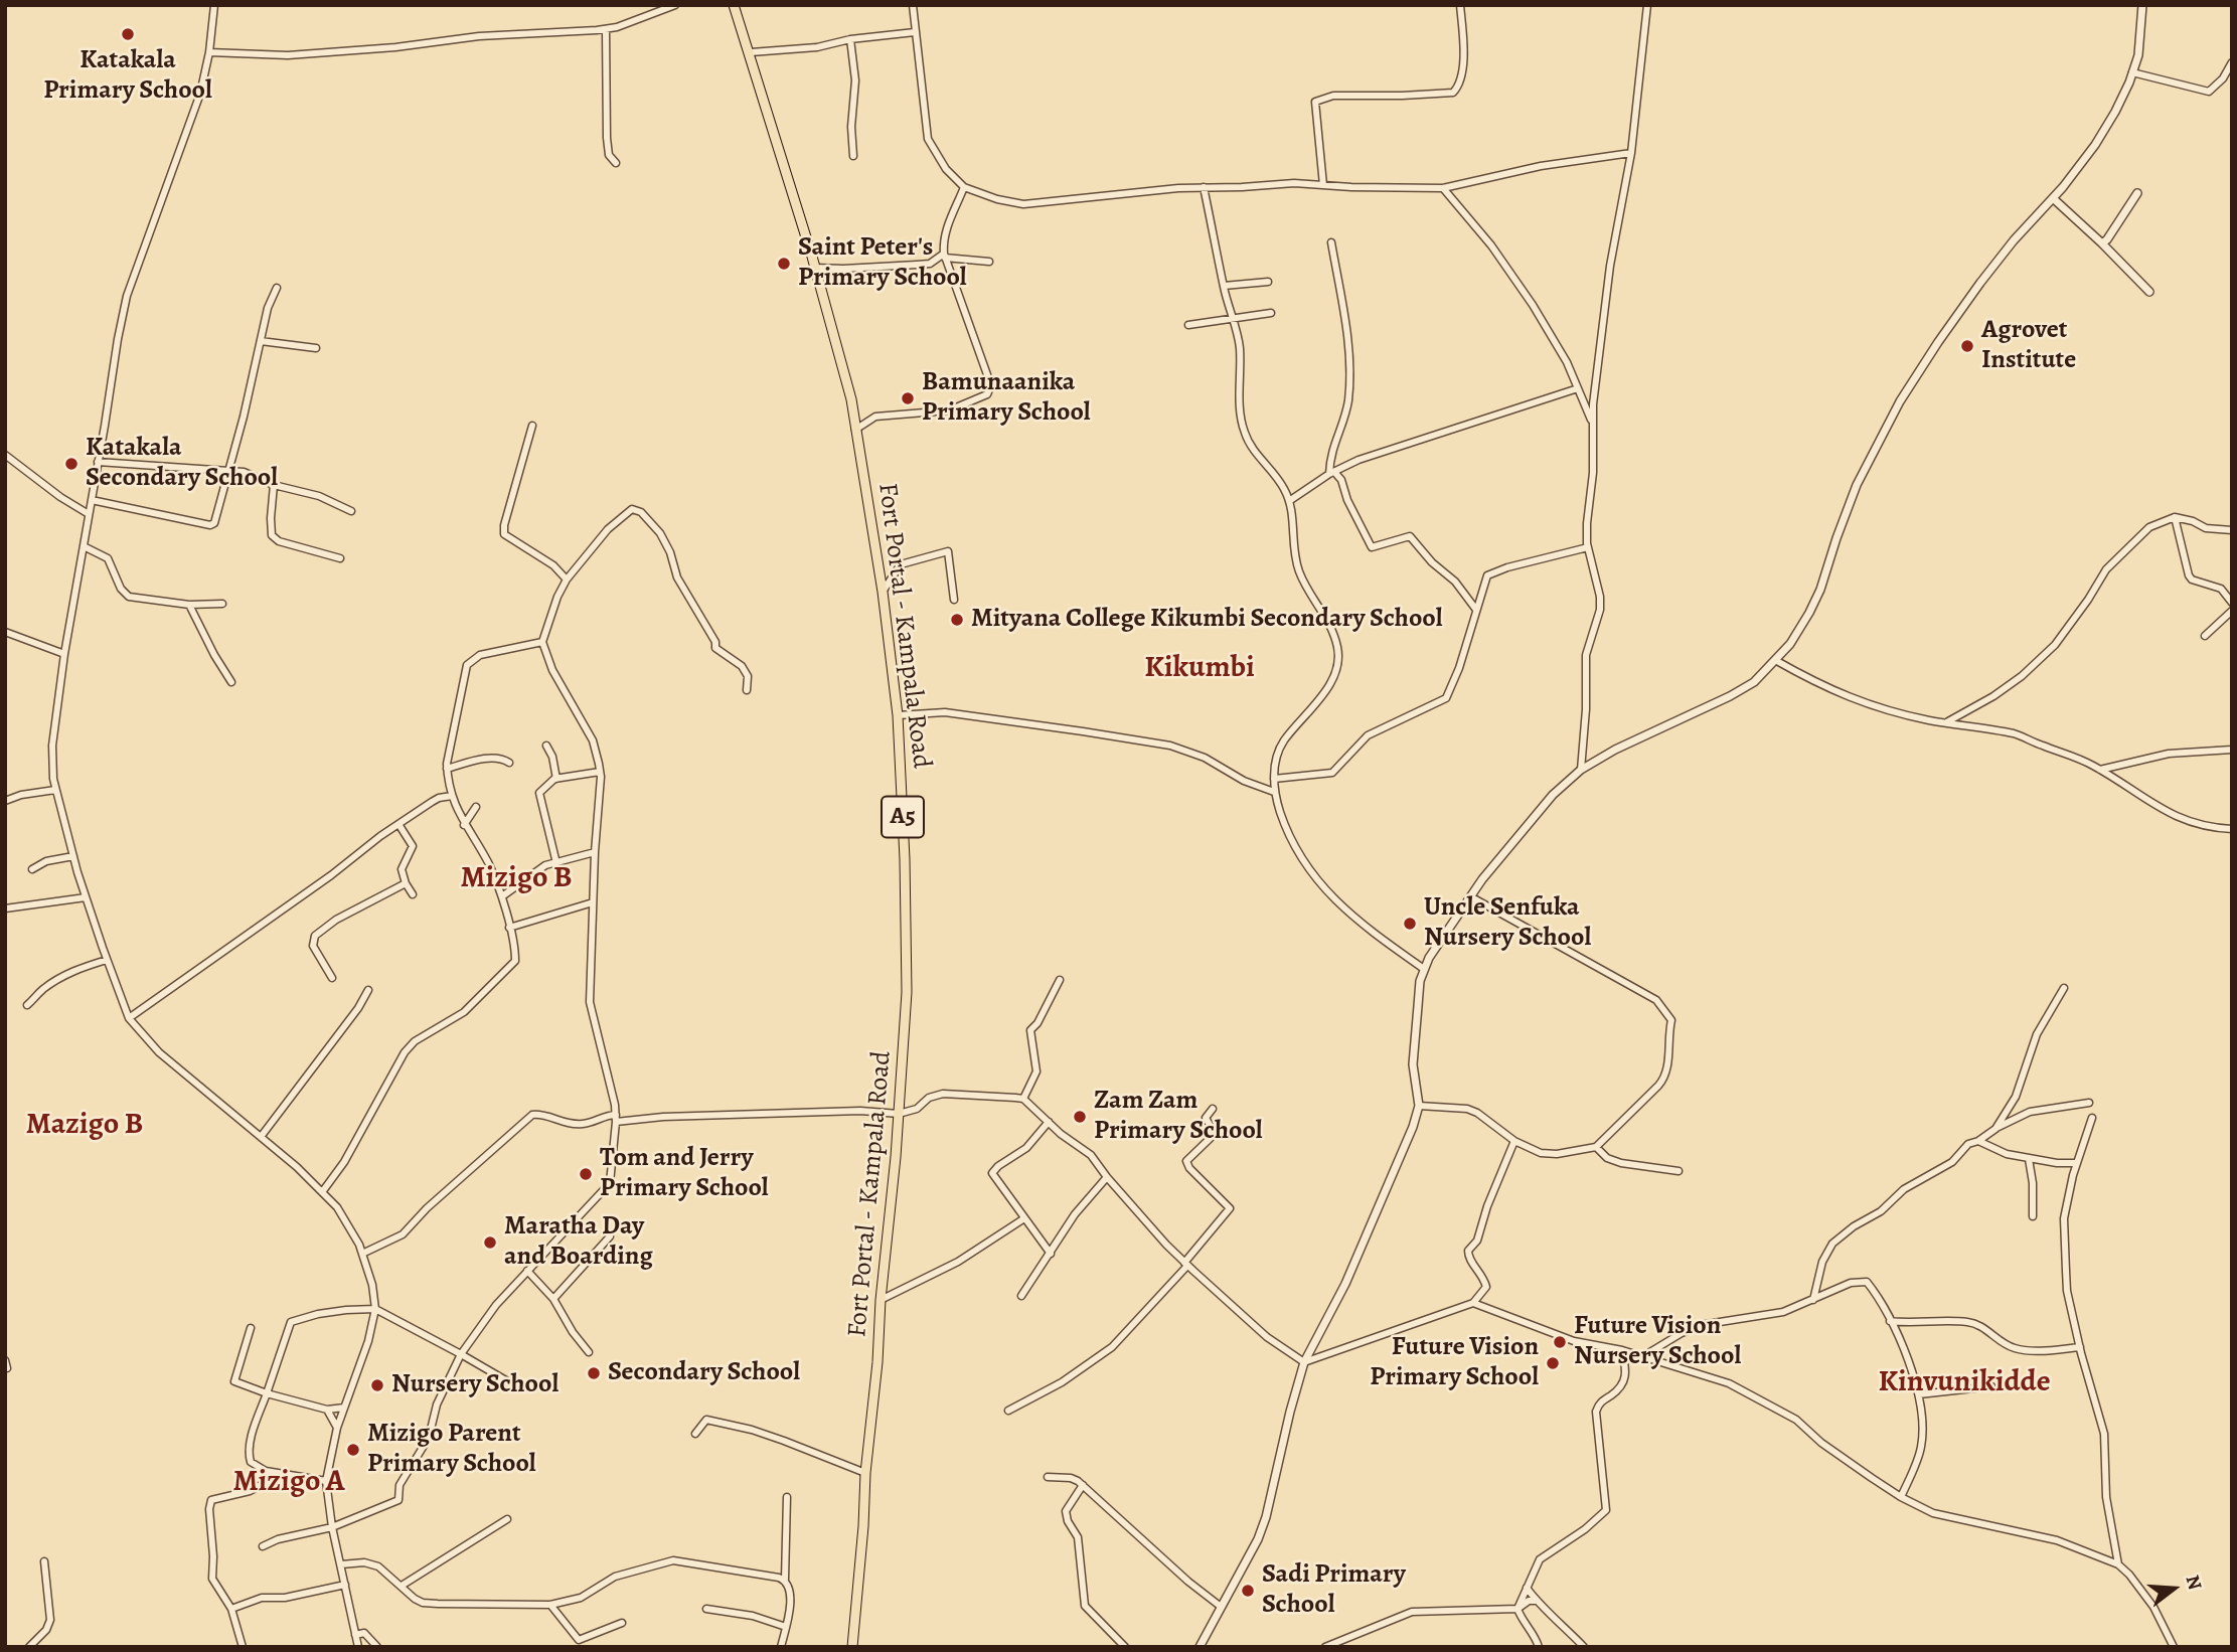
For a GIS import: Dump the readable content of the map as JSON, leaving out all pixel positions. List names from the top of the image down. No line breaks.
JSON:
{"streets":{"main road":["Fort Portal - Kampala Road","A5"]},"districts":["Kikumbi","Mizigo B","Mazigo B","Kinvunikidde","Mizigo A"],"places":["Katakala Primary School","Saint Peter's Primary School","Agrovet Institute","Bamunaanika Primary School","Katakala Secondary School","Mityana College Kikumbi Secondary School","Uncle Senfuka Nursery School","Zam Zam Primary School","Tom and Jerry Primary School","Maratha Day and Boarding","Future Vision Nursery School","Future Vision Primary School","Secondary School","Nursery School","Mizigo Parent Primary School","Sadi Primary School"],"north":"right"}
